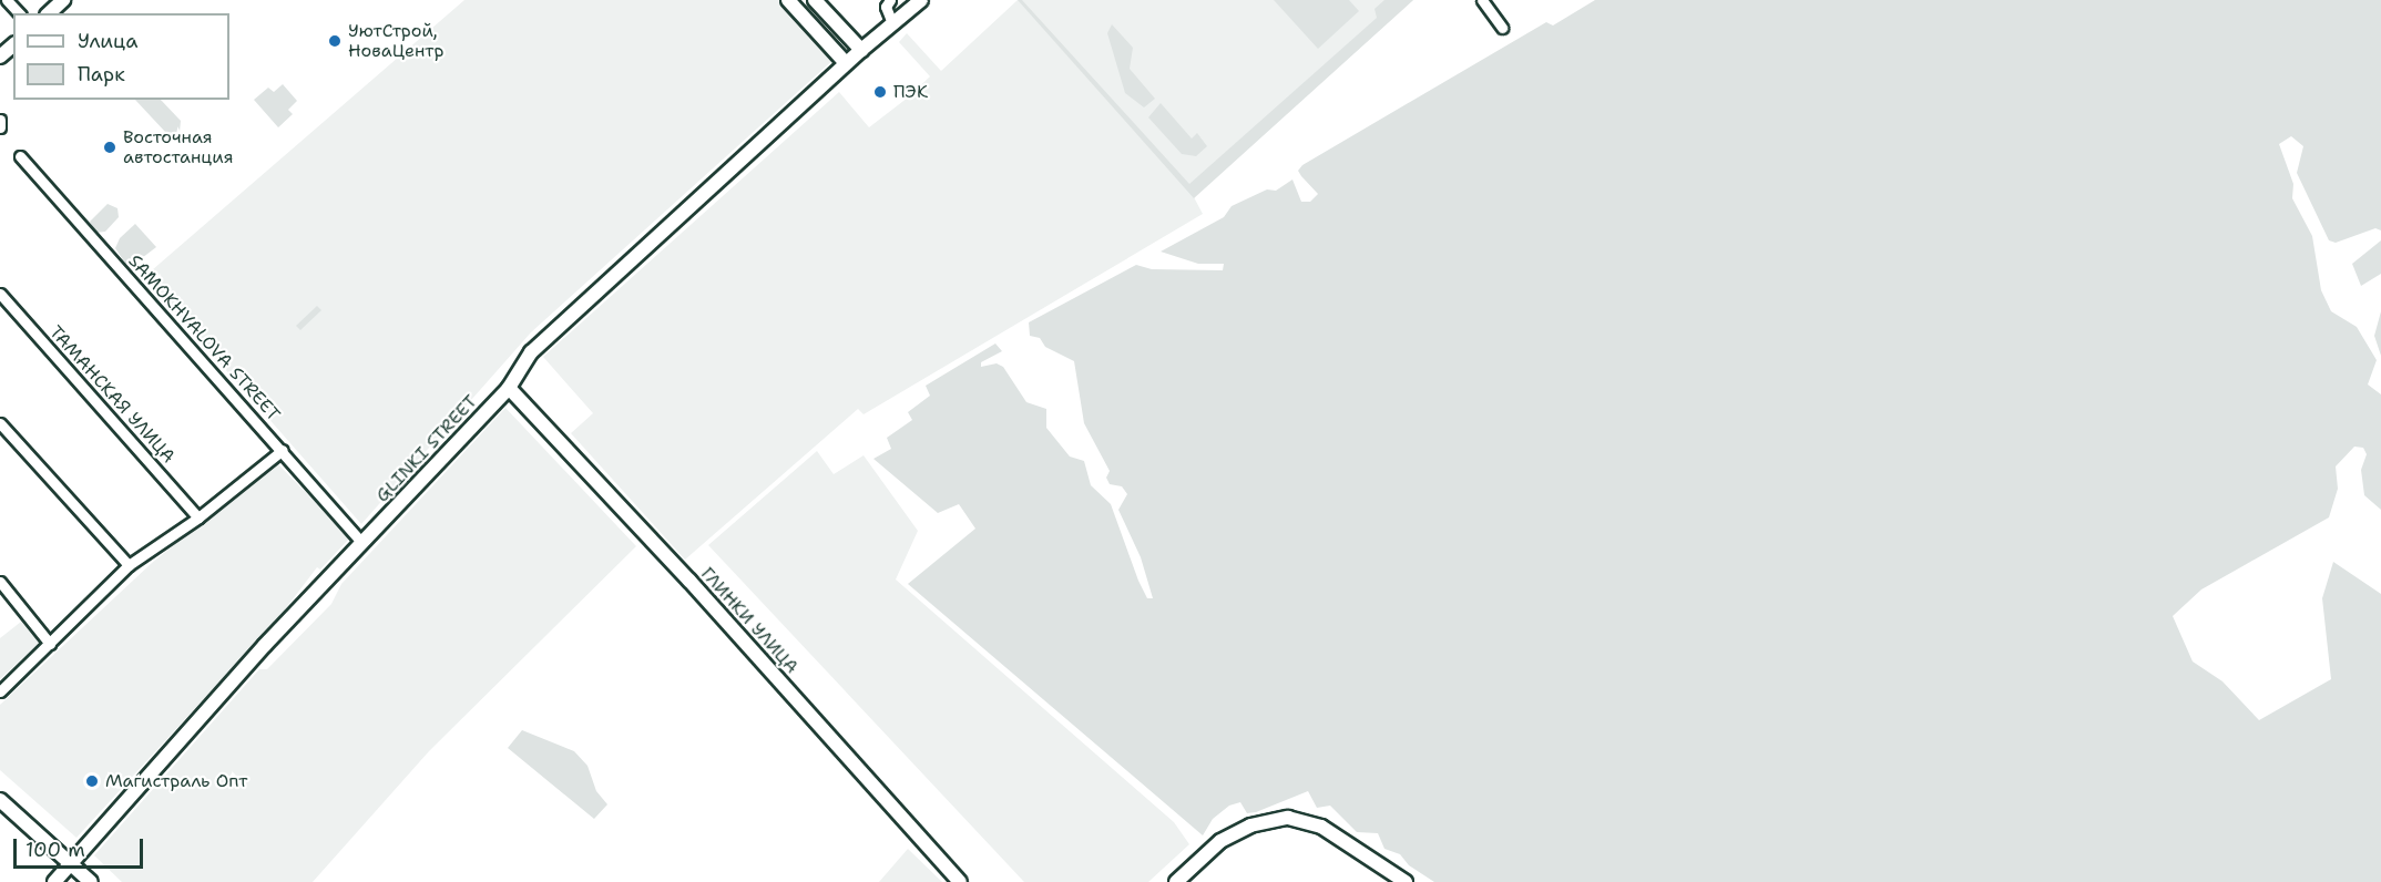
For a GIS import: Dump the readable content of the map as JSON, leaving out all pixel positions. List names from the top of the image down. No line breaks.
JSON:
{"streets":{"main road":["GLINKI STREET","ГЛИНКИ УЛИЦА"],"street":["SAMOKHVALOVA STREET","ТАМАНСКАЯ УЛИЦА"]},"crossings":[["SAMOKHVALOVA STREET","GLINKI STREET"],["GLINKI STREET","ГЛИНКИ УЛИЦА"]],"places":["УютСтрой, НоваЦентр","ПЭК","Восточная автостанция","Магистраль Опт"],"legend":["Улица","Парк"],"scale_bar":"100 m"}
